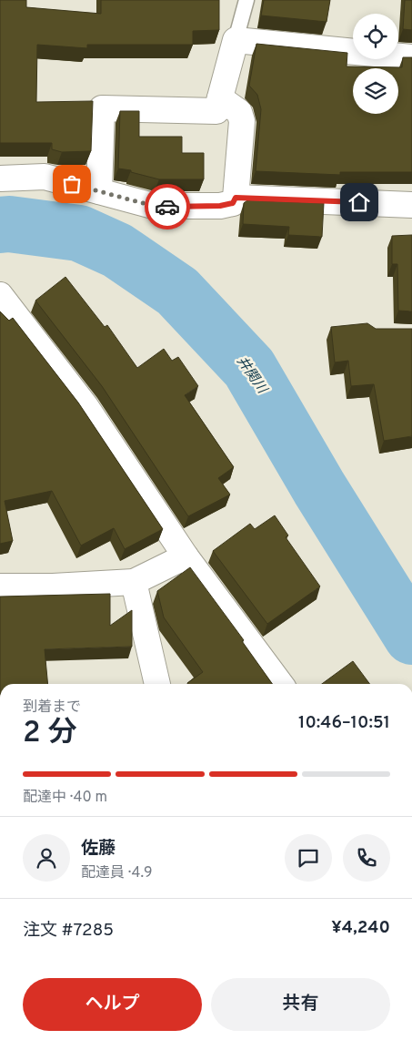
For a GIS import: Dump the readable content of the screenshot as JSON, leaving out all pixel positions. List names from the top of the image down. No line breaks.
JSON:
{"water":["井関川"],"page":{"heading":["2 分","到着まで","10:46–10:51"],"panel":["佐藤","配達員 · 4.9","注文 #7285","¥4,240"],"bar":"配達中 · 40 m","buttons":["ヘルプ","共有"]}}
